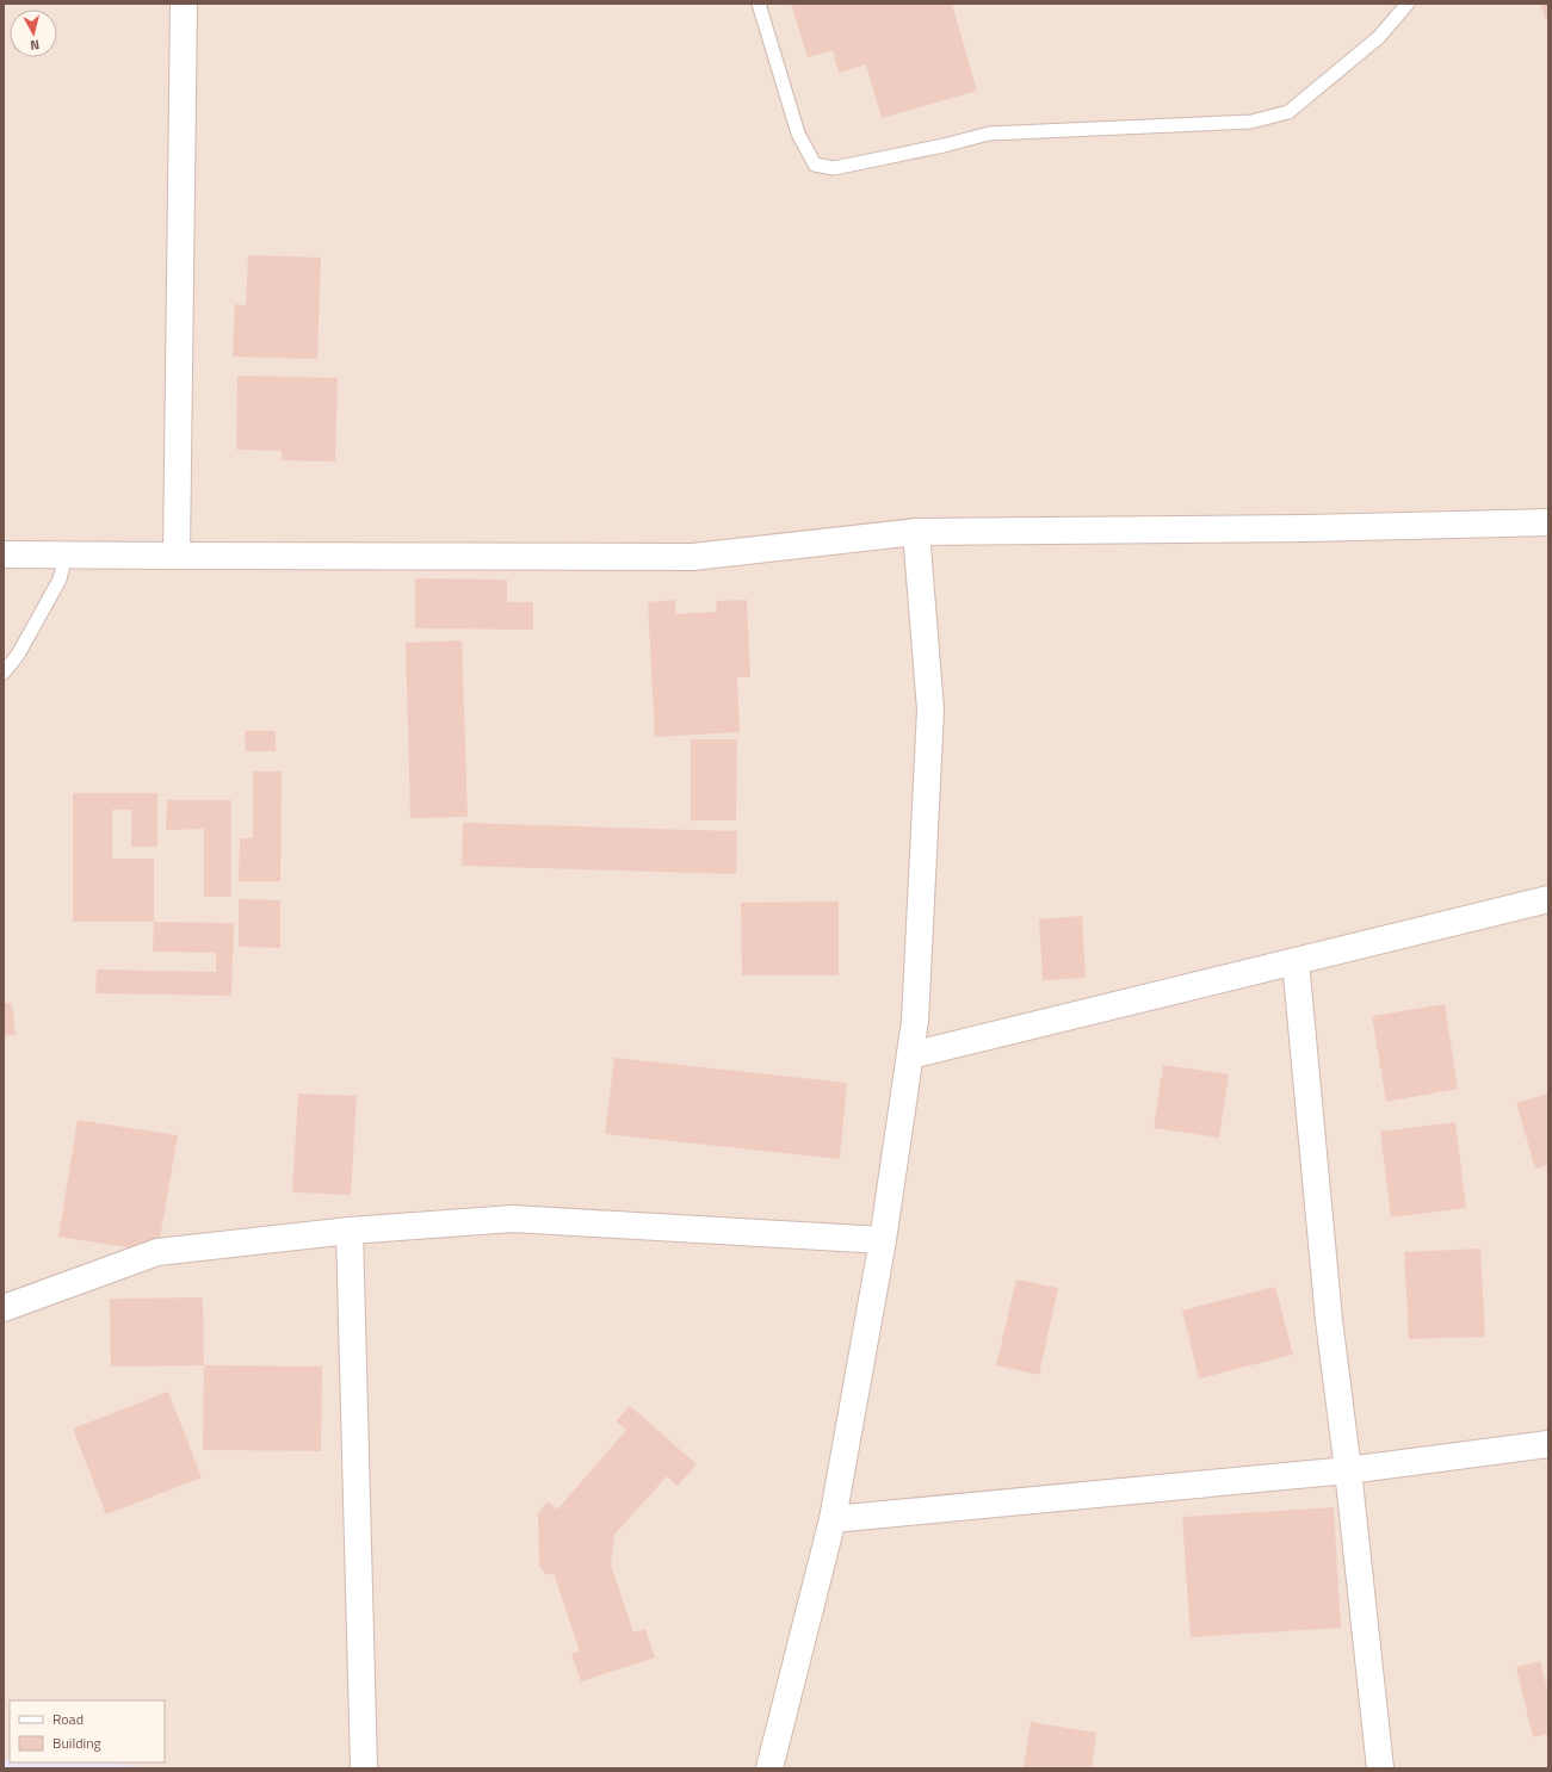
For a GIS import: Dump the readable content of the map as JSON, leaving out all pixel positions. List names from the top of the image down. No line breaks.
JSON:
{"legend":["Road","Building"],"north":"bottom"}
